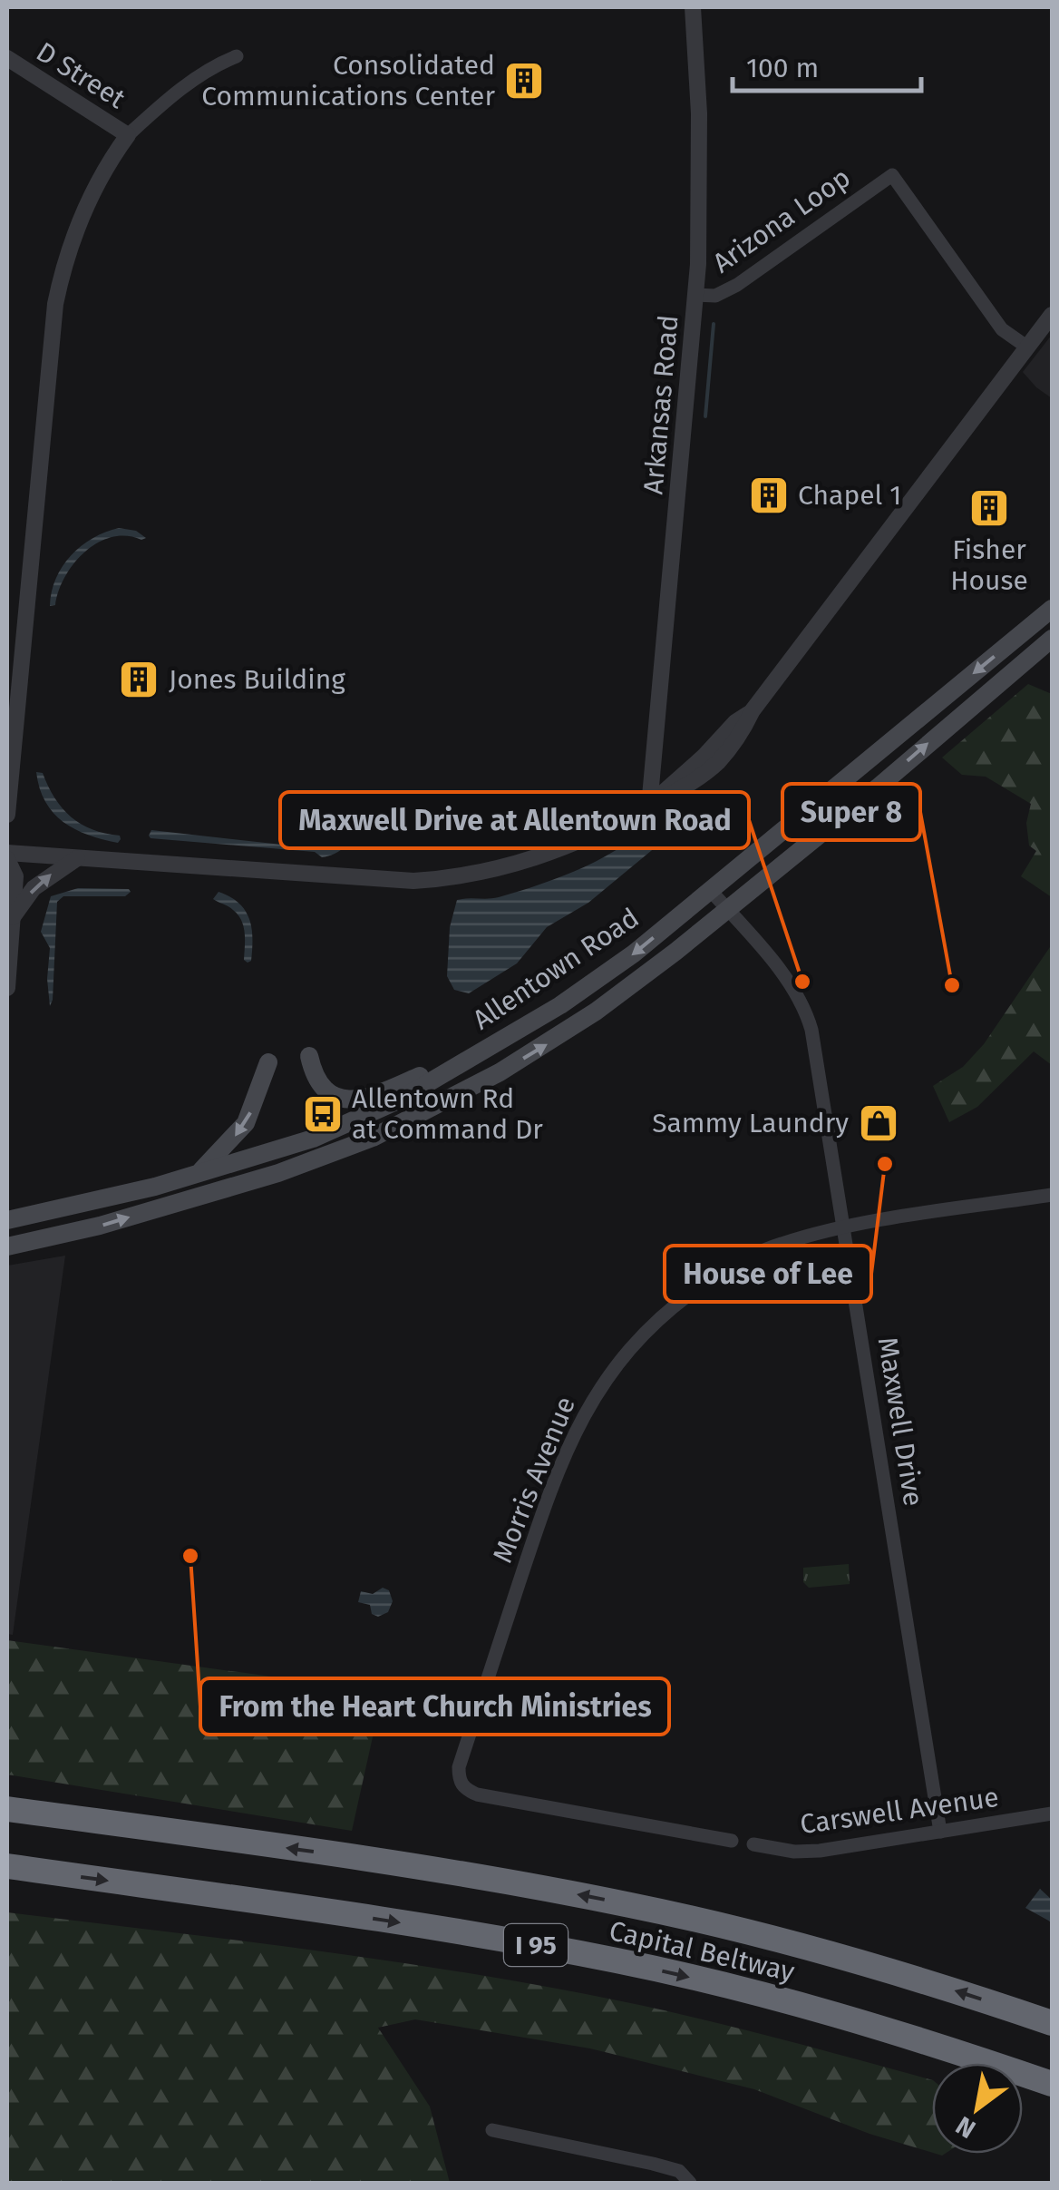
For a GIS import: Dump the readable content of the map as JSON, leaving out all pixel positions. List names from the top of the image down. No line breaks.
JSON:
{"streets":{"highway":["I 95","Capital Beltway"],"main road":["Allentown Road"],"street":["D Street","Arizona Loop","Arkansas Road","Maxwell Drive","Morris Avenue","Carswell Avenue"]},"crossings":[["Arizona Loop","Arkansas Road"],["Allentown Road","Maxwell Drive"],["Maxwell Drive","Morris Avenue"],["Maxwell Drive","Carswell Avenue"]],"places":{"building":["Consolidated Communications Center","Chapel 1","Fisher House","Jones Building"],"other":["Maxwell Drive at Allentown Road","Super 8","House of Lee","From the Heart Church Ministries"],"bus stop":["Allentown Rd at Command Dr"],"shop":["Sammy Laundry"]},"scale_bar":"100 m","north":"bottom left"}
